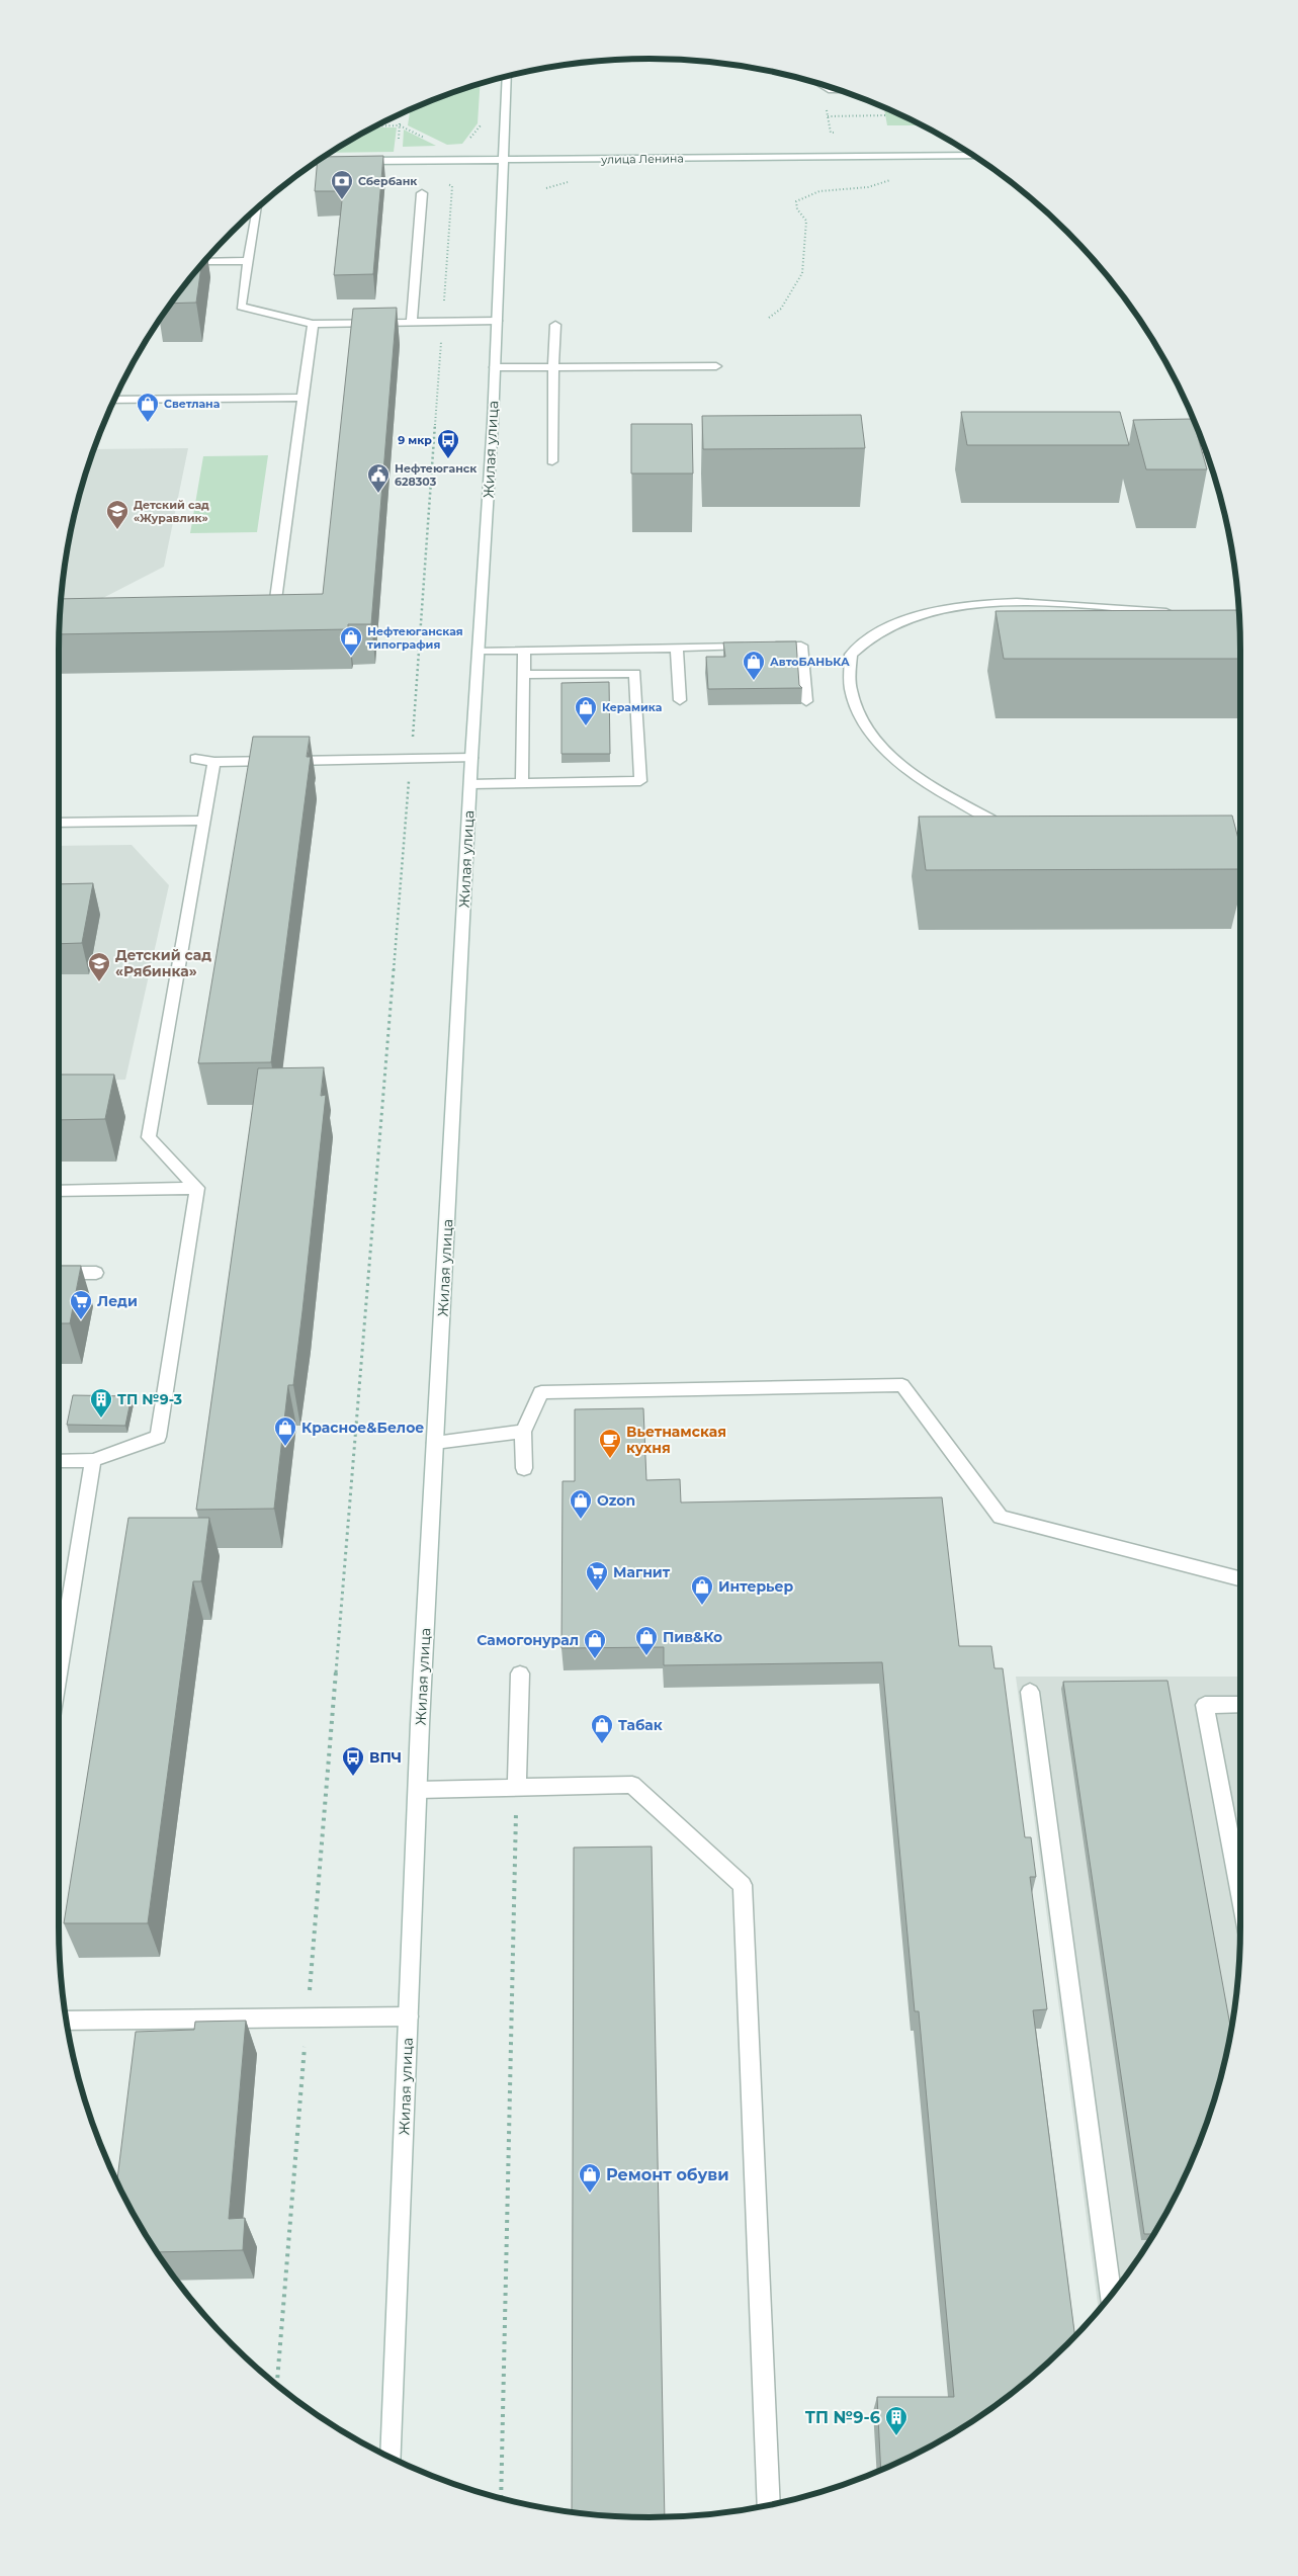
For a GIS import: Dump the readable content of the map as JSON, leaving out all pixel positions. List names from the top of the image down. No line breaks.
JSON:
{"streets":{"main road":["улица Ленина","Жилая улица"]},"crossings":[["улица Ленина","Жилая улица"]],"places":{"bank":["Сбербанк"],"shop":["Светлана","Нефтеюганская типография","АвтоБАНЬКА","Керамика","Красное&Белое","Ozon","Интерьер","Пив&Ко","Самогонурал","Табак","Ремонт обуви"],"bus stop":["9 мкр","ВПЧ"],"public building":["Нефтеюганск 628303"],"school or university":["Детский сад «Журавлик»","Детский сад «Рябинка»"],"supermarket":["Леди","Магнит"],"building":["ТП №9-3","ТП №9-6"],"cafe":["Вьетнамская кухня"]}}
